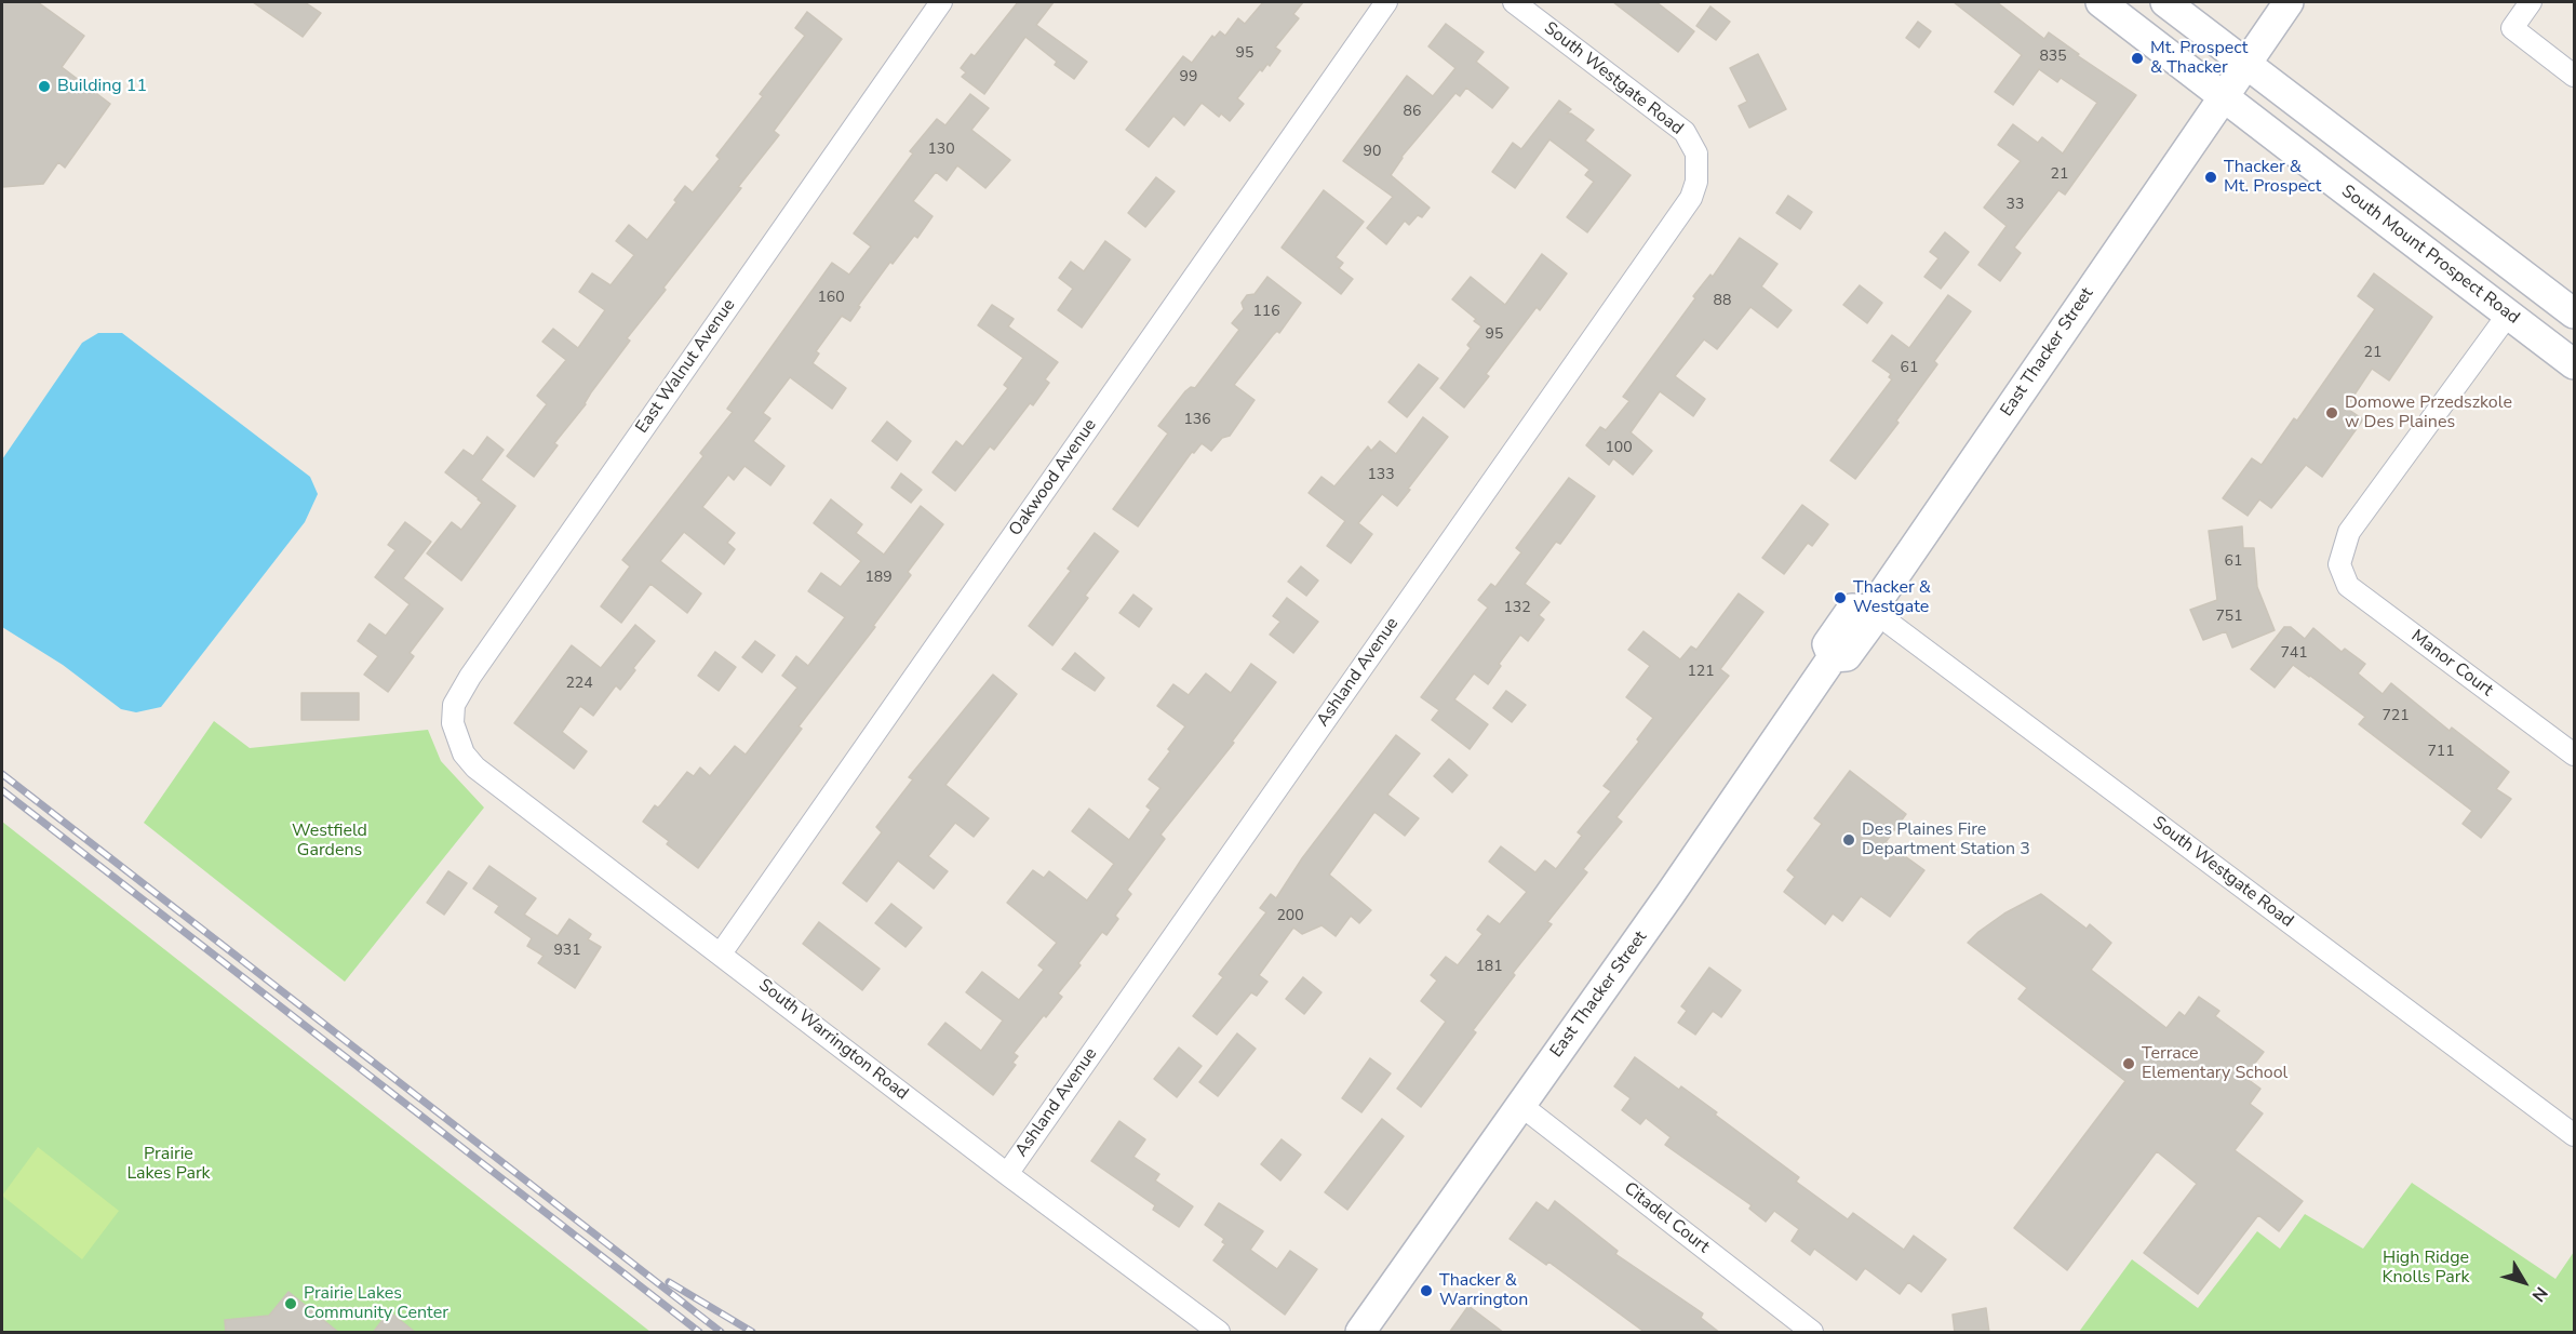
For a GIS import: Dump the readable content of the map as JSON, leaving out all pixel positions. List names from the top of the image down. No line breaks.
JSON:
{"streets":{"main road":["South Mount Prospect Road","East Thacker Street"],"street":["South Westgate Road","East Walnut Avenue","Oakwood Avenue","Manor Court","Ashland Avenue","South Warrington Road","Citadel Court"]},"crossings":[["South Westgate Road","East Thacker Street"],["South Westgate Road","Ashland Avenue"],["South Mount Prospect Road","East Thacker Street"],["South Mount Prospect Road","Manor Court"],["East Thacker Street","Citadel Court"],["East Walnut Avenue","South Warrington Road"],["Oakwood Avenue","South Warrington Road"],["Ashland Avenue","South Warrington Road"]],"parks":["Westfield Gardens","Prairie Lakes Park","High Ridge Knolls Park"],"places":["Mt. Prospect & Thacker","Building 11","Thacker & Mt. Prospect","Domowe Przedszkole w Des Plaines","Thacker & Westgate","Des Plaines Fire Department Station 3","Terrace Elementary School","Thacker & Warrington","Prairie Lakes Community Center"],"house_numbers":["95","835","99","86","130","90","21","33","160","88","116","95","21","61","136","100","133","61","189","132","751","741","121","224","721","711","200","931","181"],"north":"bottom right"}
